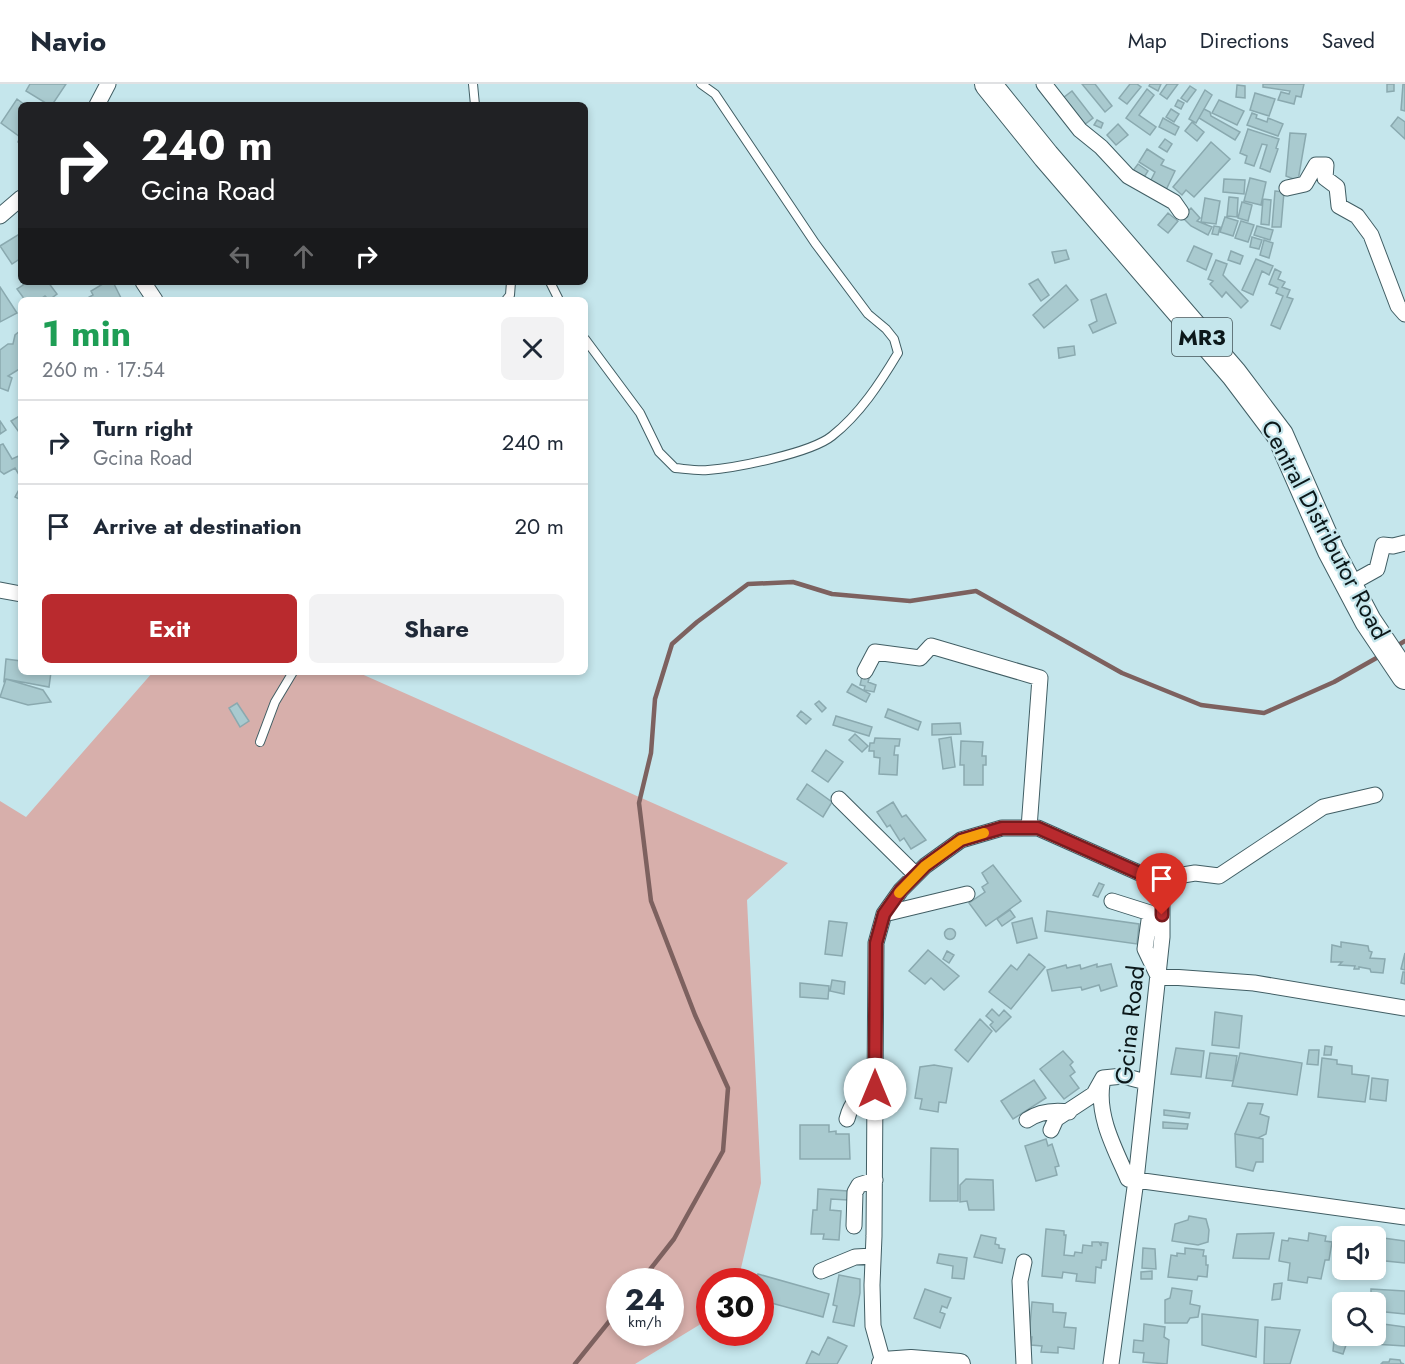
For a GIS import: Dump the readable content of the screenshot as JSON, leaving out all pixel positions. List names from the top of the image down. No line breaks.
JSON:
{"streets":{"highway":["MR3","Central Distributor Road"],"street":["Gcina Road"]},"page":{"header":"Navio","nav":["Map","Directions","Saved"],"turn":["240 m","Gcina Road"],"heading":["1 min","260 m · 17:54"],"list":[{"name":"Turn right","note":"Gcina Road","value":"240 m"},{"name":"Arrive at destination","value":"20 m"}],"buttons":["Exit","Share"],"speed":"24 km/h","limit":"30"}}
